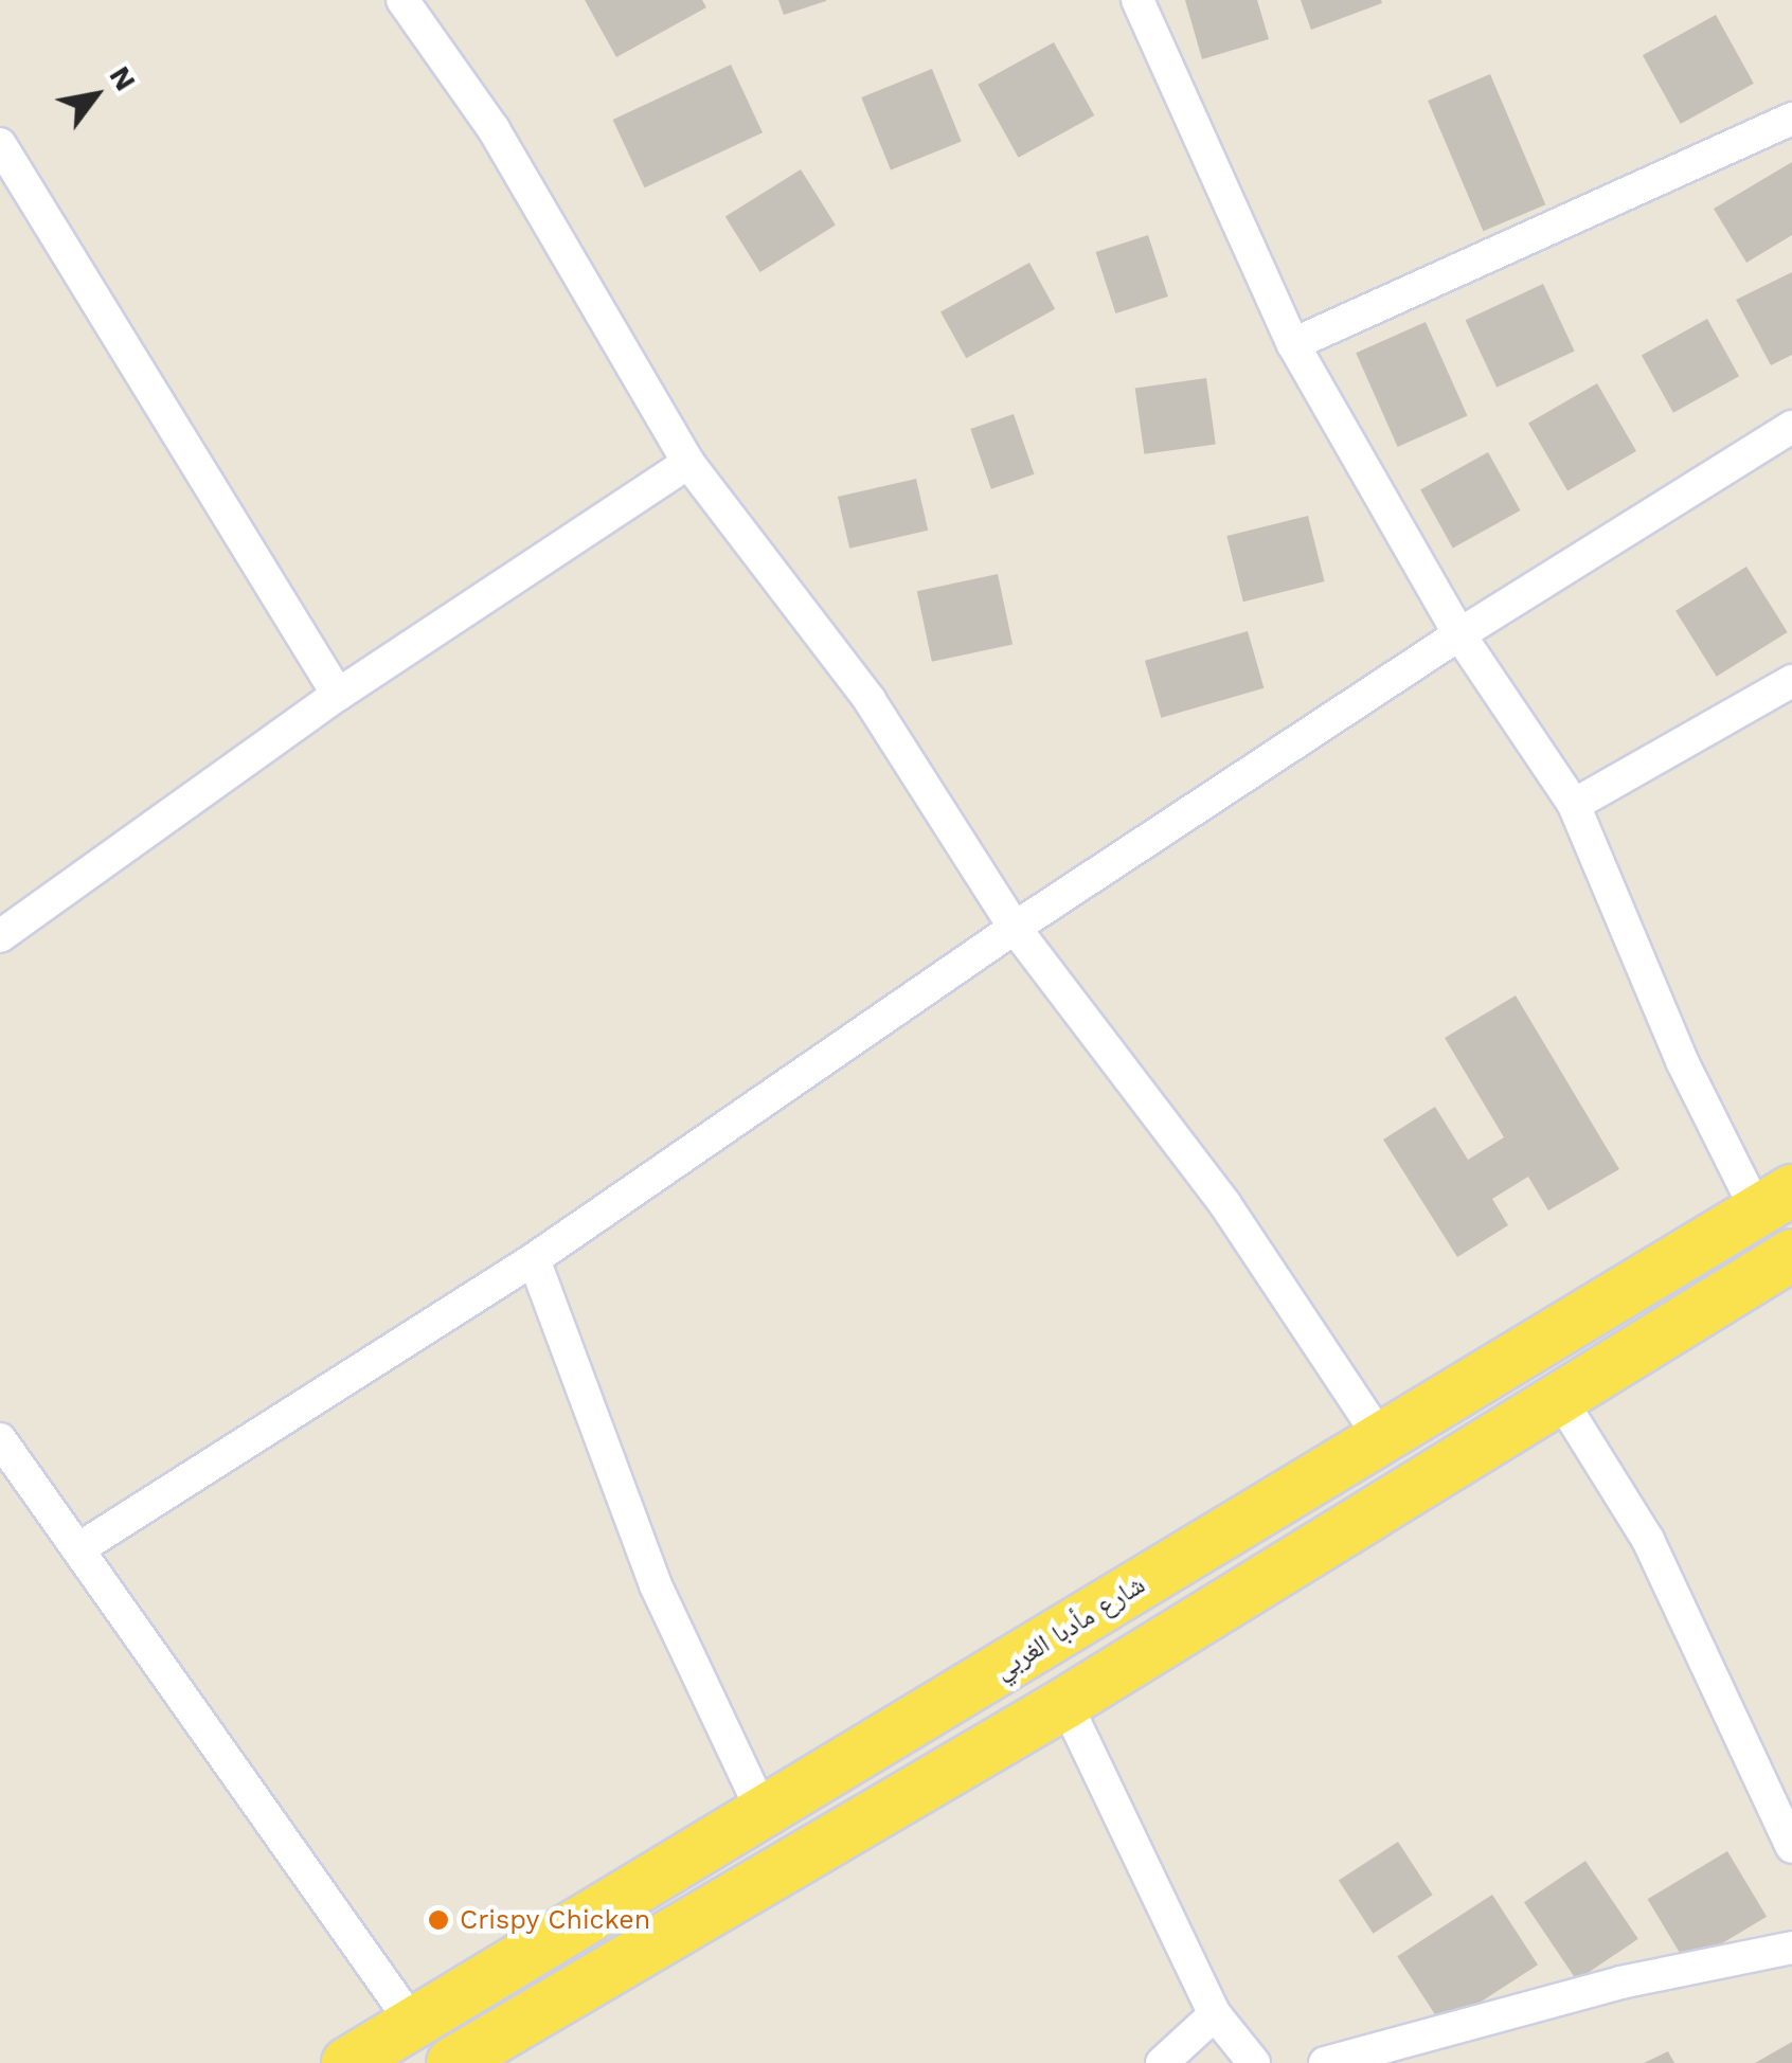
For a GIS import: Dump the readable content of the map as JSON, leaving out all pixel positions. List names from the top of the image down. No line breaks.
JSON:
{"streets":{"main road":["شارع مأدبا الغربي"]},"places":["Crispy Chicken"],"north":"top right"}
